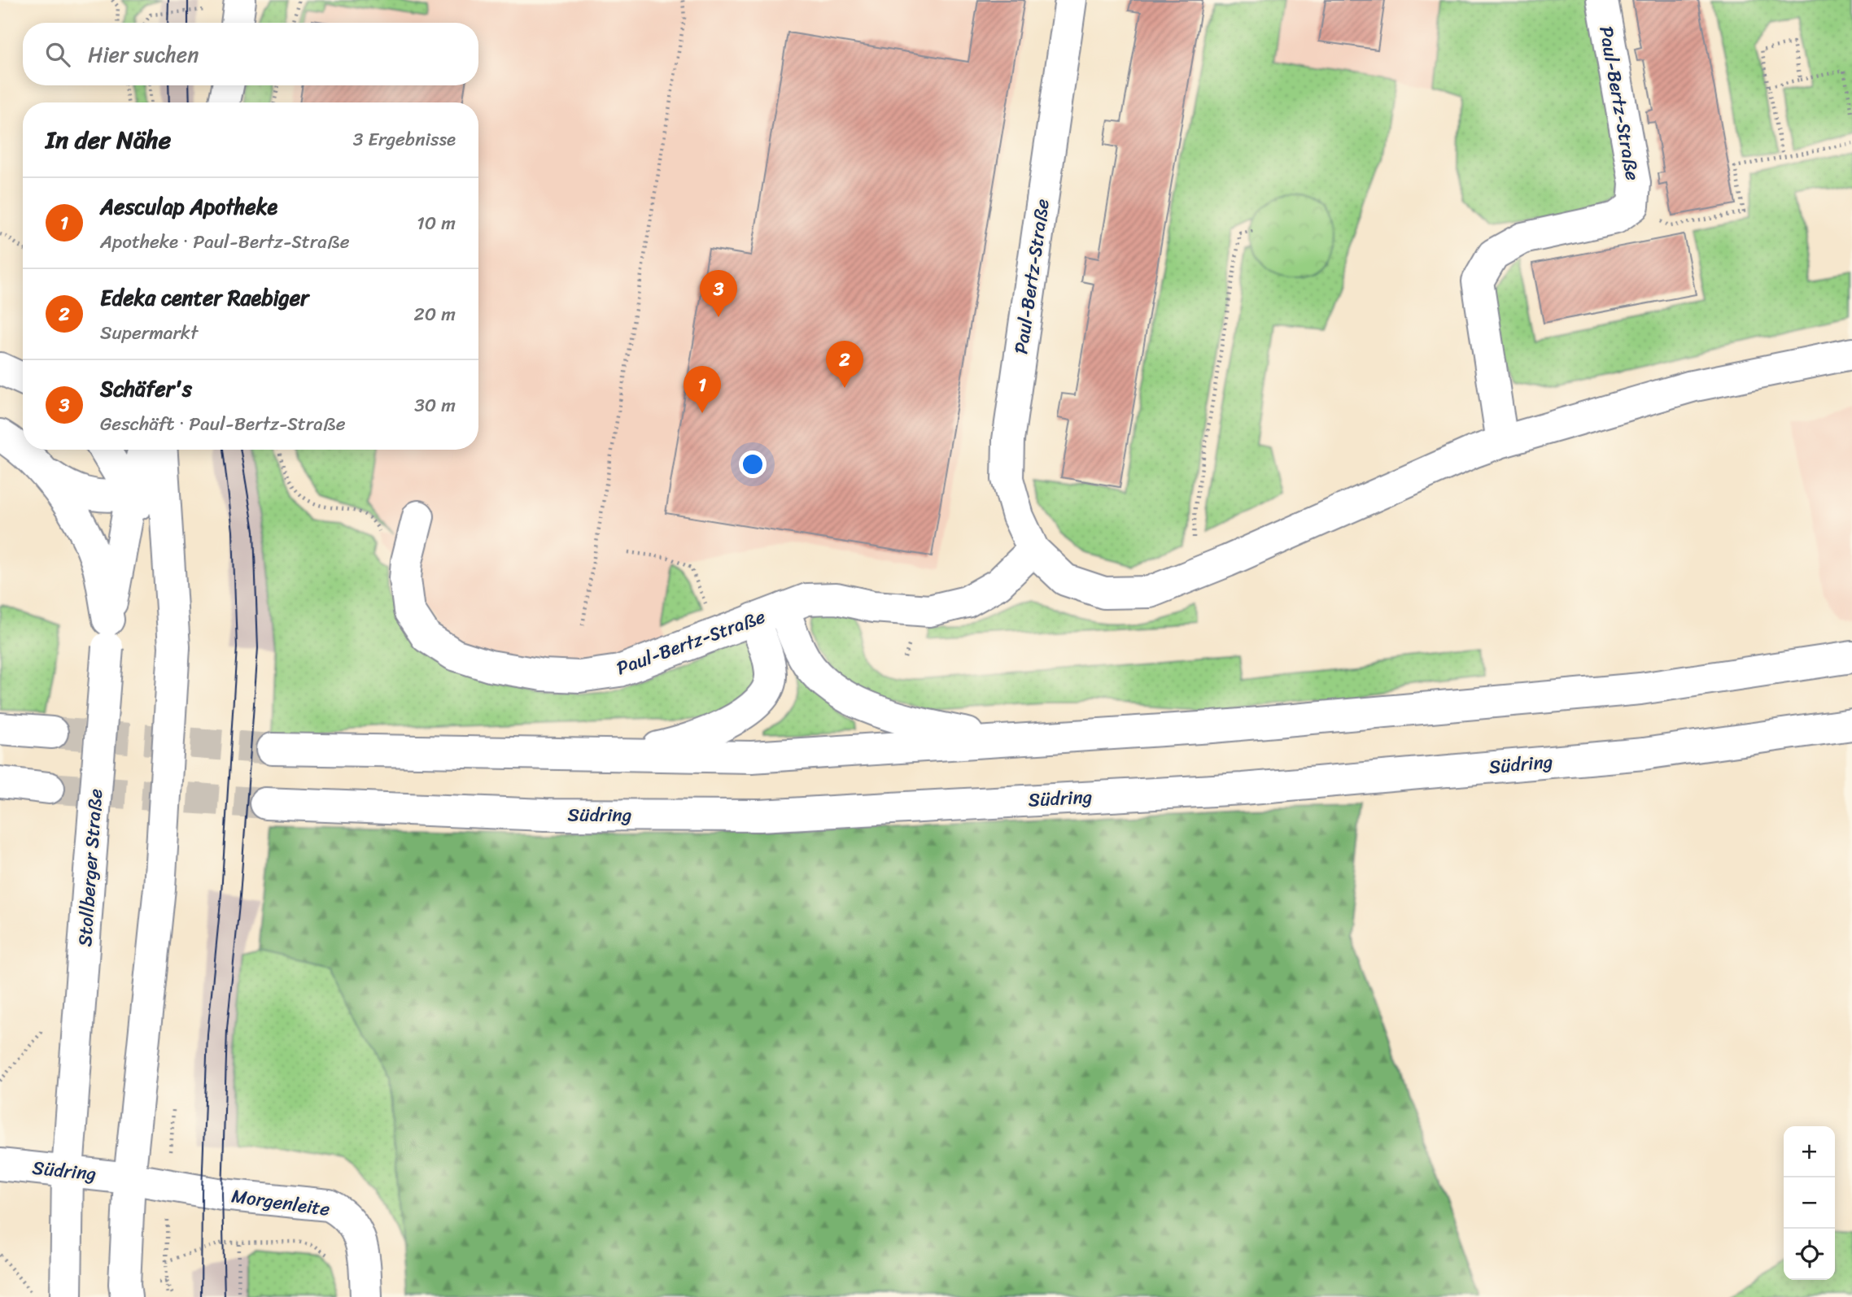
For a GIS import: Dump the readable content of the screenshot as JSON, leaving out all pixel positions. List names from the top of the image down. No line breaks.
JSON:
{"streets":{"main road":["Paul-Bertz-Straße","Südring","Stollberger Straße","Morgenleite"]},"crossings":[["Südring","Stollberger Straße"],["Südring","Morgenleite"],["Stollberger Straße","Morgenleite"]],"page":{"search":"Hier suchen","heading":["In der Nähe","3 Ergebnisse"],"list":[{"mark":"1","name":"Aesculap Apotheke","note":"Apotheke · Paul-Bertz-Straße","value":"10 m"},{"mark":"2","name":"Edeka center Raebiger","note":"Supermarkt","value":"20 m"},{"mark":"3","name":"Schäfer's","note":"Geschäft · Paul-Bertz-Straße","value":"30 m"}],"pins":["3","2","1"],"map_buttons":["+","−"]}}
